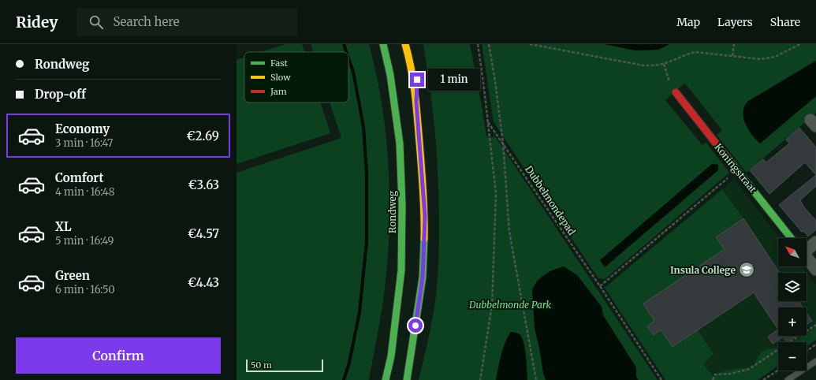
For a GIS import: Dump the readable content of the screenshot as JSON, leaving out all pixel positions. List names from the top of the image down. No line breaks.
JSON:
{"streets":{"main road":["Koningstraat","Rondweg"],"path":["Dubbelmondepad"]},"parks":["Dubbelmonde Park"],"places":{"school or university":["Insula College"]},"legend":["Fast","Slow","Jam"],"scale_bar":"50 m","north":"top left","page":{"header":"Ridey","search":"Search here","nav":["Map","Layers","Share"],"banner":["Rondweg","Drop-off"],"bubble":"1 min","list":[{"name":"Economy","note":"3 min · 16:47","value":"€2.69"},{"name":"Comfort","note":"4 min · 16:48","value":"€3.63"},{"name":"XL","note":"5 min · 16:49","value":"€4.57"},{"name":"Green","note":"6 min · 16:50","value":"€4.43"}],"map_buttons":["+","−"],"buttons":"Confirm","scale":"50 m"}}
